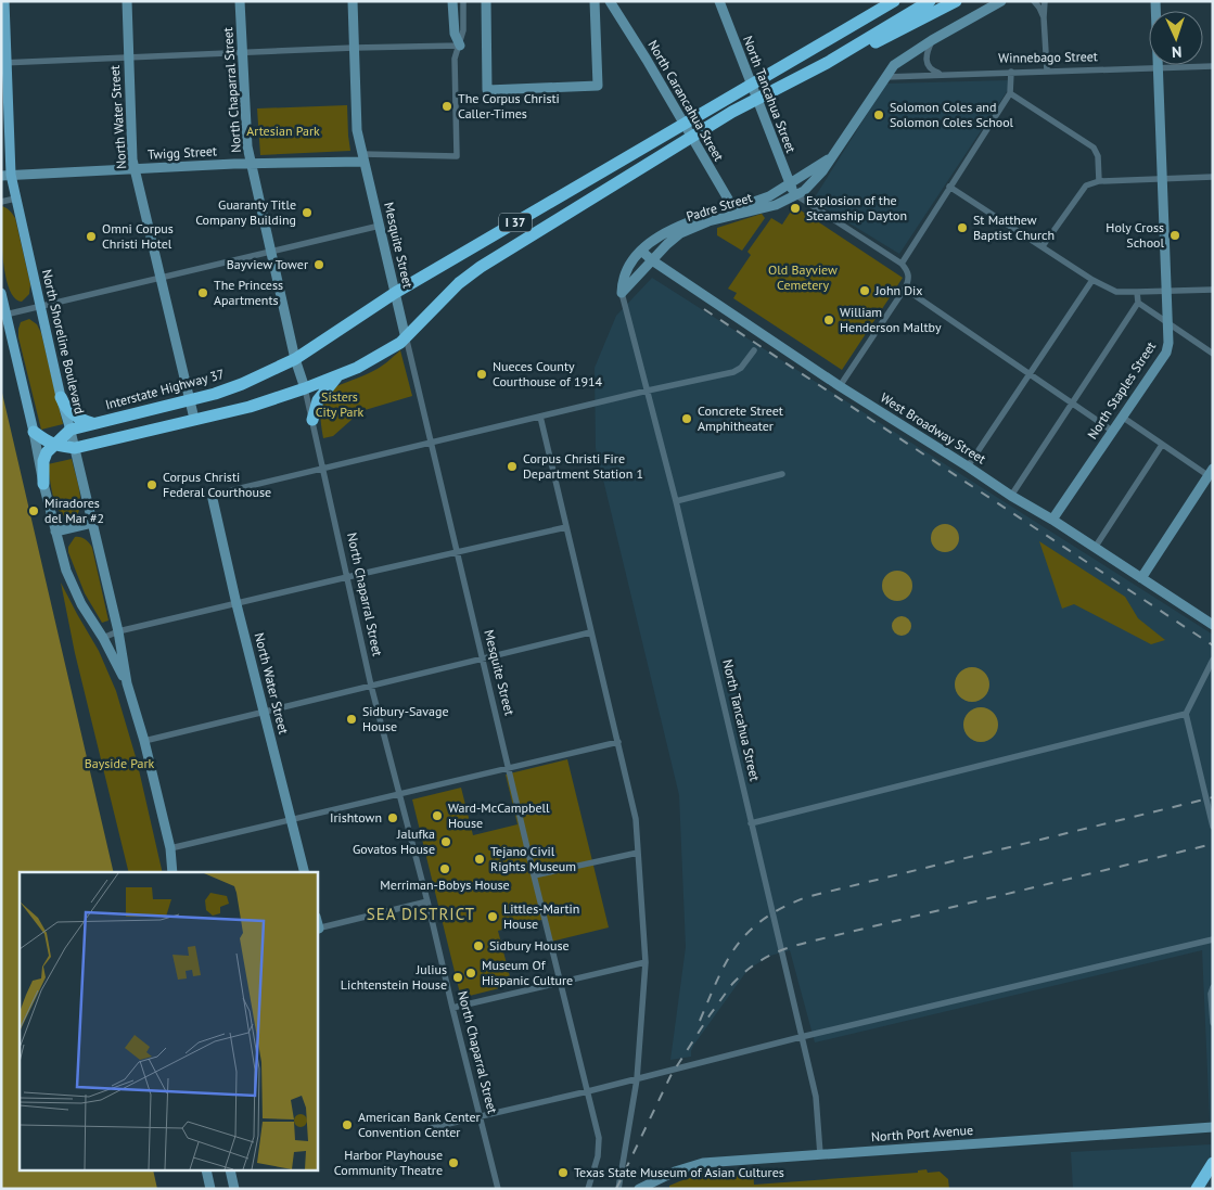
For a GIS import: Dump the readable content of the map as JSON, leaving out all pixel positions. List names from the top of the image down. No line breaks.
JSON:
{"streets":{"highway":["I 37","Interstate Highway 37"],"main road":["North Shoreline Boulevard"],"street":["Winnebago Street","North Chaparral Street","North Tancahua Street","North Carancahua Street","North Water Street","Twigg Street","Padre Street","Mesquite Street","North Staples Street","West Broadway Street","North Port Avenue"]},"crossings":[["Winnebago Street","Padre Street"],["Winnebago Street","North Staples Street"],["North Chaparral Street","Twigg Street"],["North Chaparral Street","Interstate Highway 37"],["North Tancahua Street","Padre Street"],["North Tancahua Street","North Port Avenue"],["North Carancahua Street","Padre Street"],["North Water Street","Twigg Street"],["North Water Street","Interstate Highway 37"],["Twigg Street","Mesquite Street"],["Twigg Street","North Shoreline Boulevard"],["Padre Street","West Broadway Street"],["I 37","Mesquite Street"],["I 37","Interstate Highway 37"],["Mesquite Street","Interstate Highway 37"],["North Shoreline Boulevard","Interstate Highway 37"],["North Staples Street","West Broadway Street"]],"districts":["SEA DISTRICT"],"parks":["Artesian Park","Old Bayview Cemetery","Sisters City Park","Bayside Park"],"places":["The Corpus Christi Caller-Times","Solomon Coles and Solomon Coles School","Explosion of the Steamship Dayton","Guaranty Title Company Building","St Matthew Baptist Church","Holy Cross School","Omni Corpus Christi Hotel","Bayview Tower","John Dix","The Princess Apartments","William Henderson Maltby","Nueces County Courthouse of 1914","Concrete Street Amphitheater","Corpus Christi Fire Department Station 1","Corpus Christi Federal Courthouse","Miradores del Mar #2","Sidbury-Savage House","Ward-McCampbell House","Irishtown","Jalufka Govatos House","Tejano Civil Rights Museum","Merriman-Bobys House","Littles-Martin House","Sidbury House","Museum Of Hispanic Culture","Julius Lichtenstein House","American Bank Center Convention Center","Harbor Playhouse Community Theatre","Texas State Museum of Asian Cultures"],"north":"bottom"}
